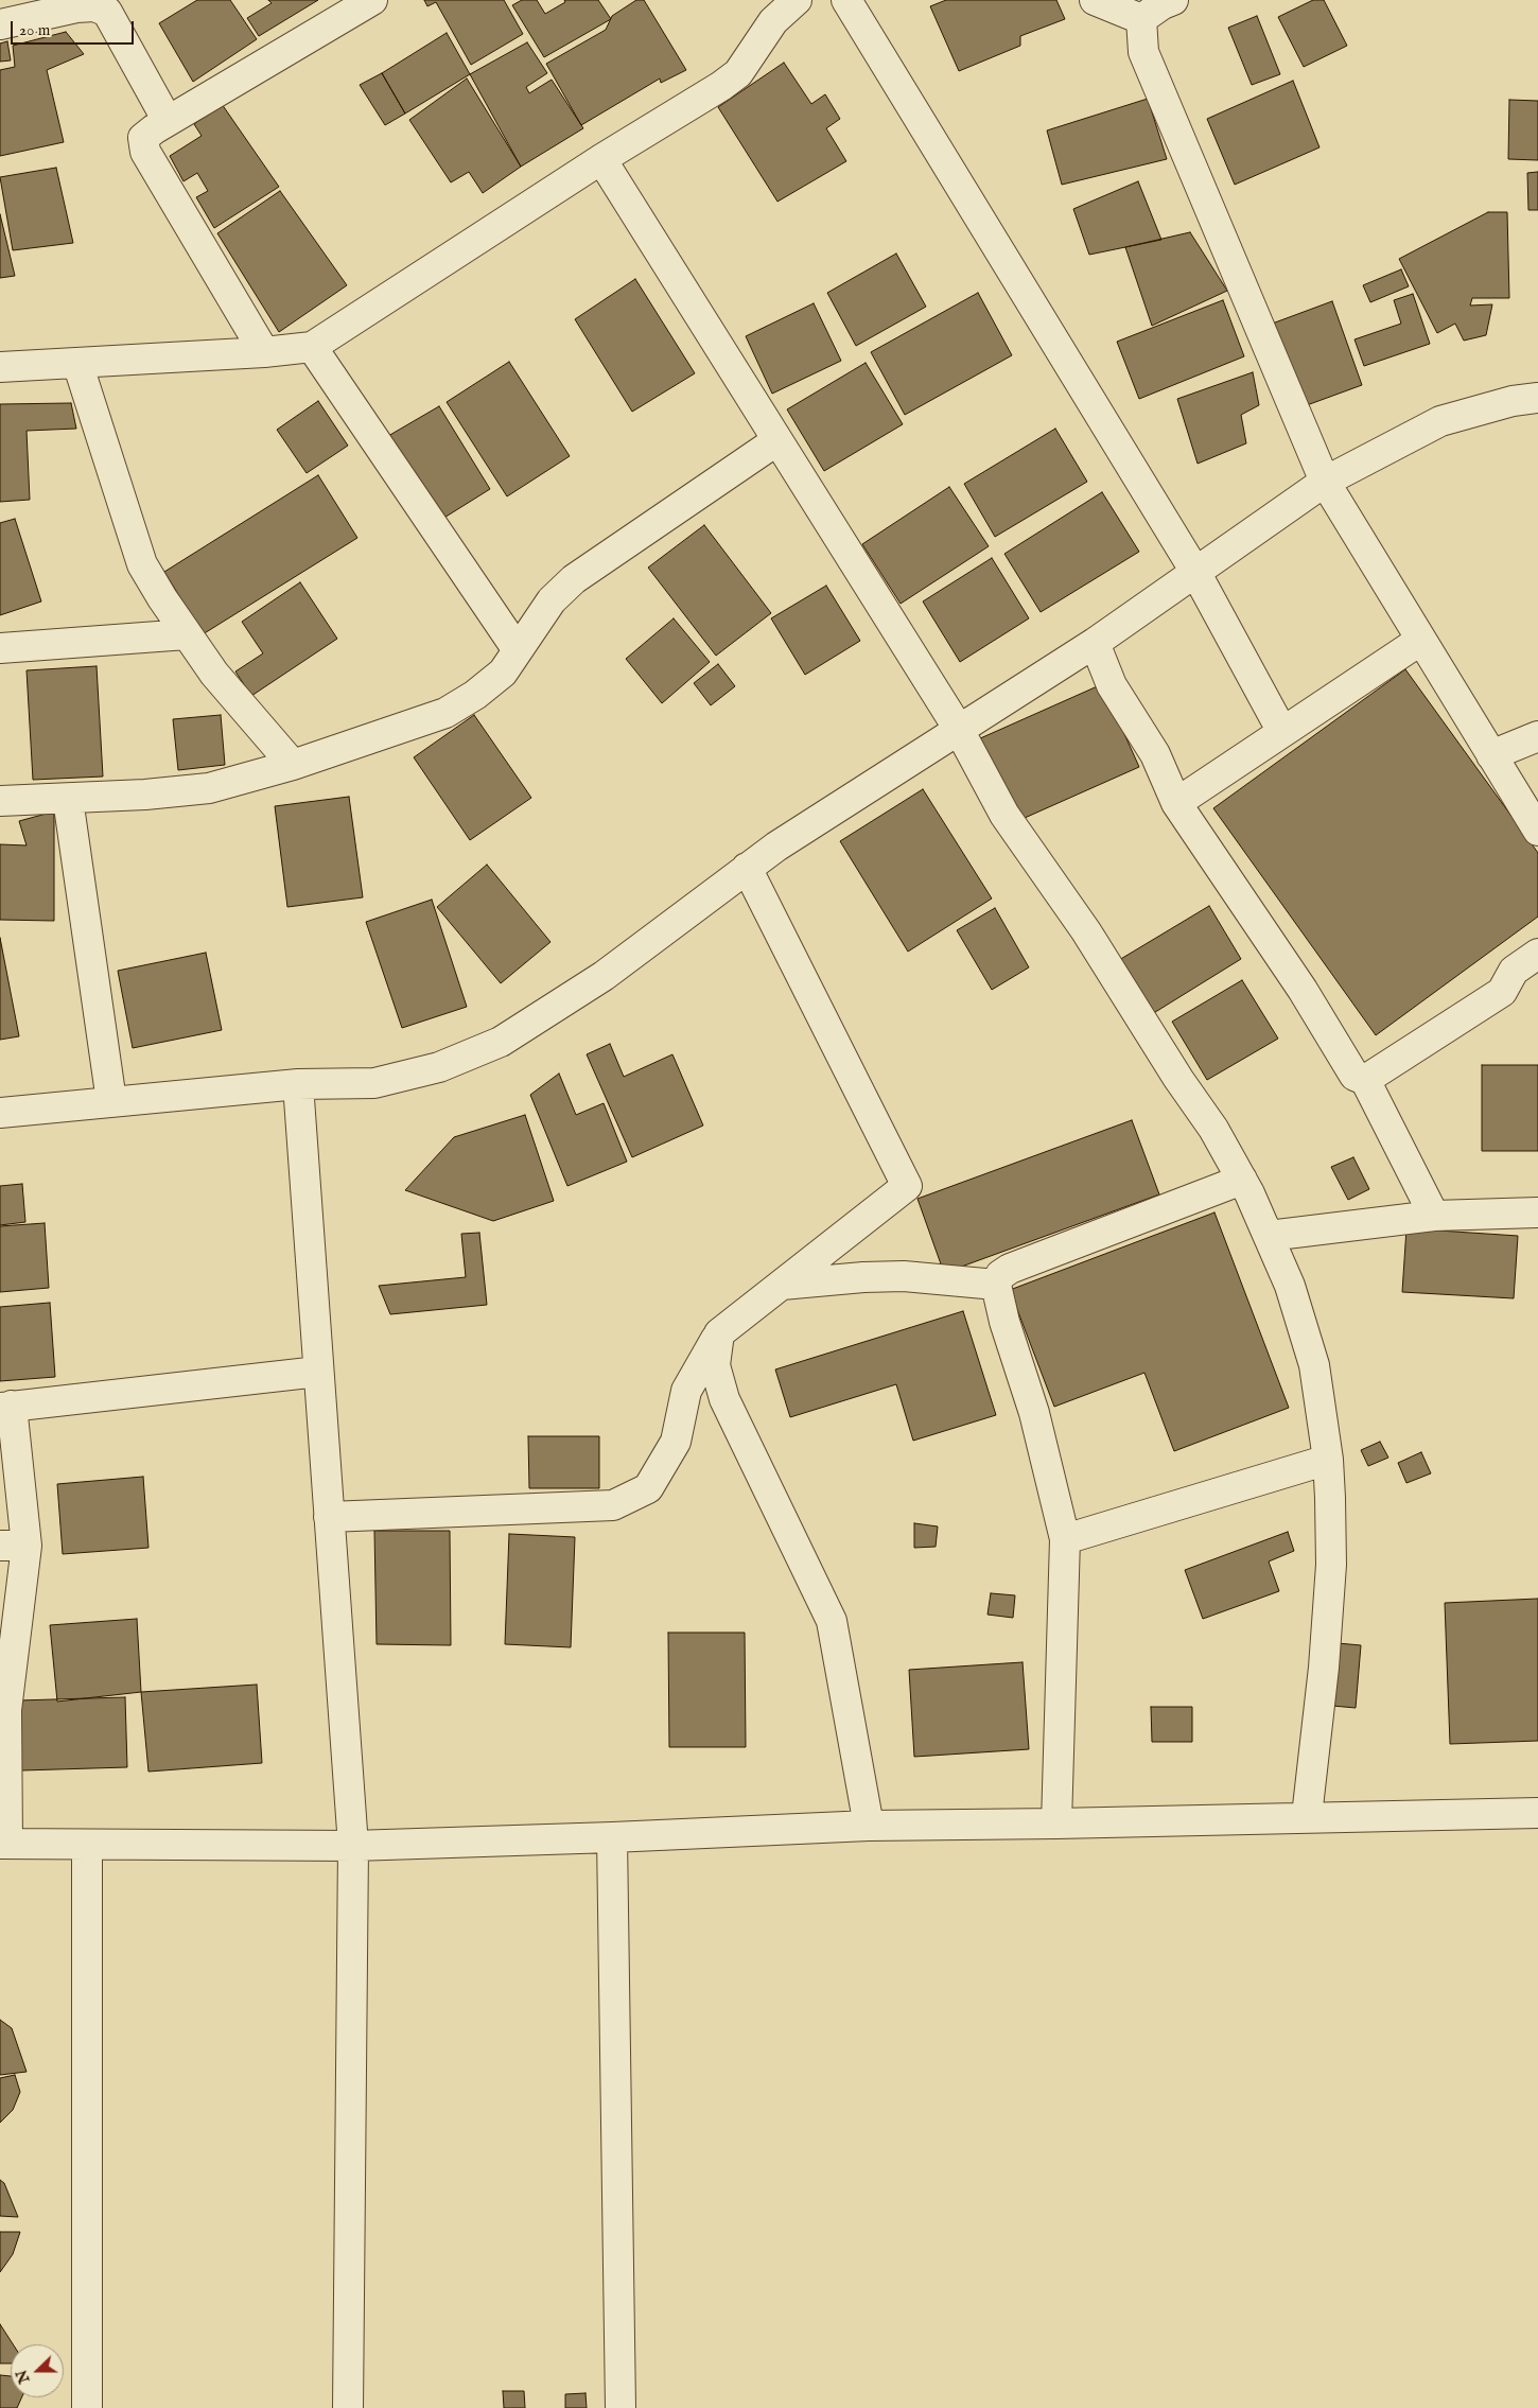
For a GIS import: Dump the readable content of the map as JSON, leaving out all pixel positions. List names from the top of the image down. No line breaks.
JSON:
{"scale_bar":"20 m","north":"left"}
